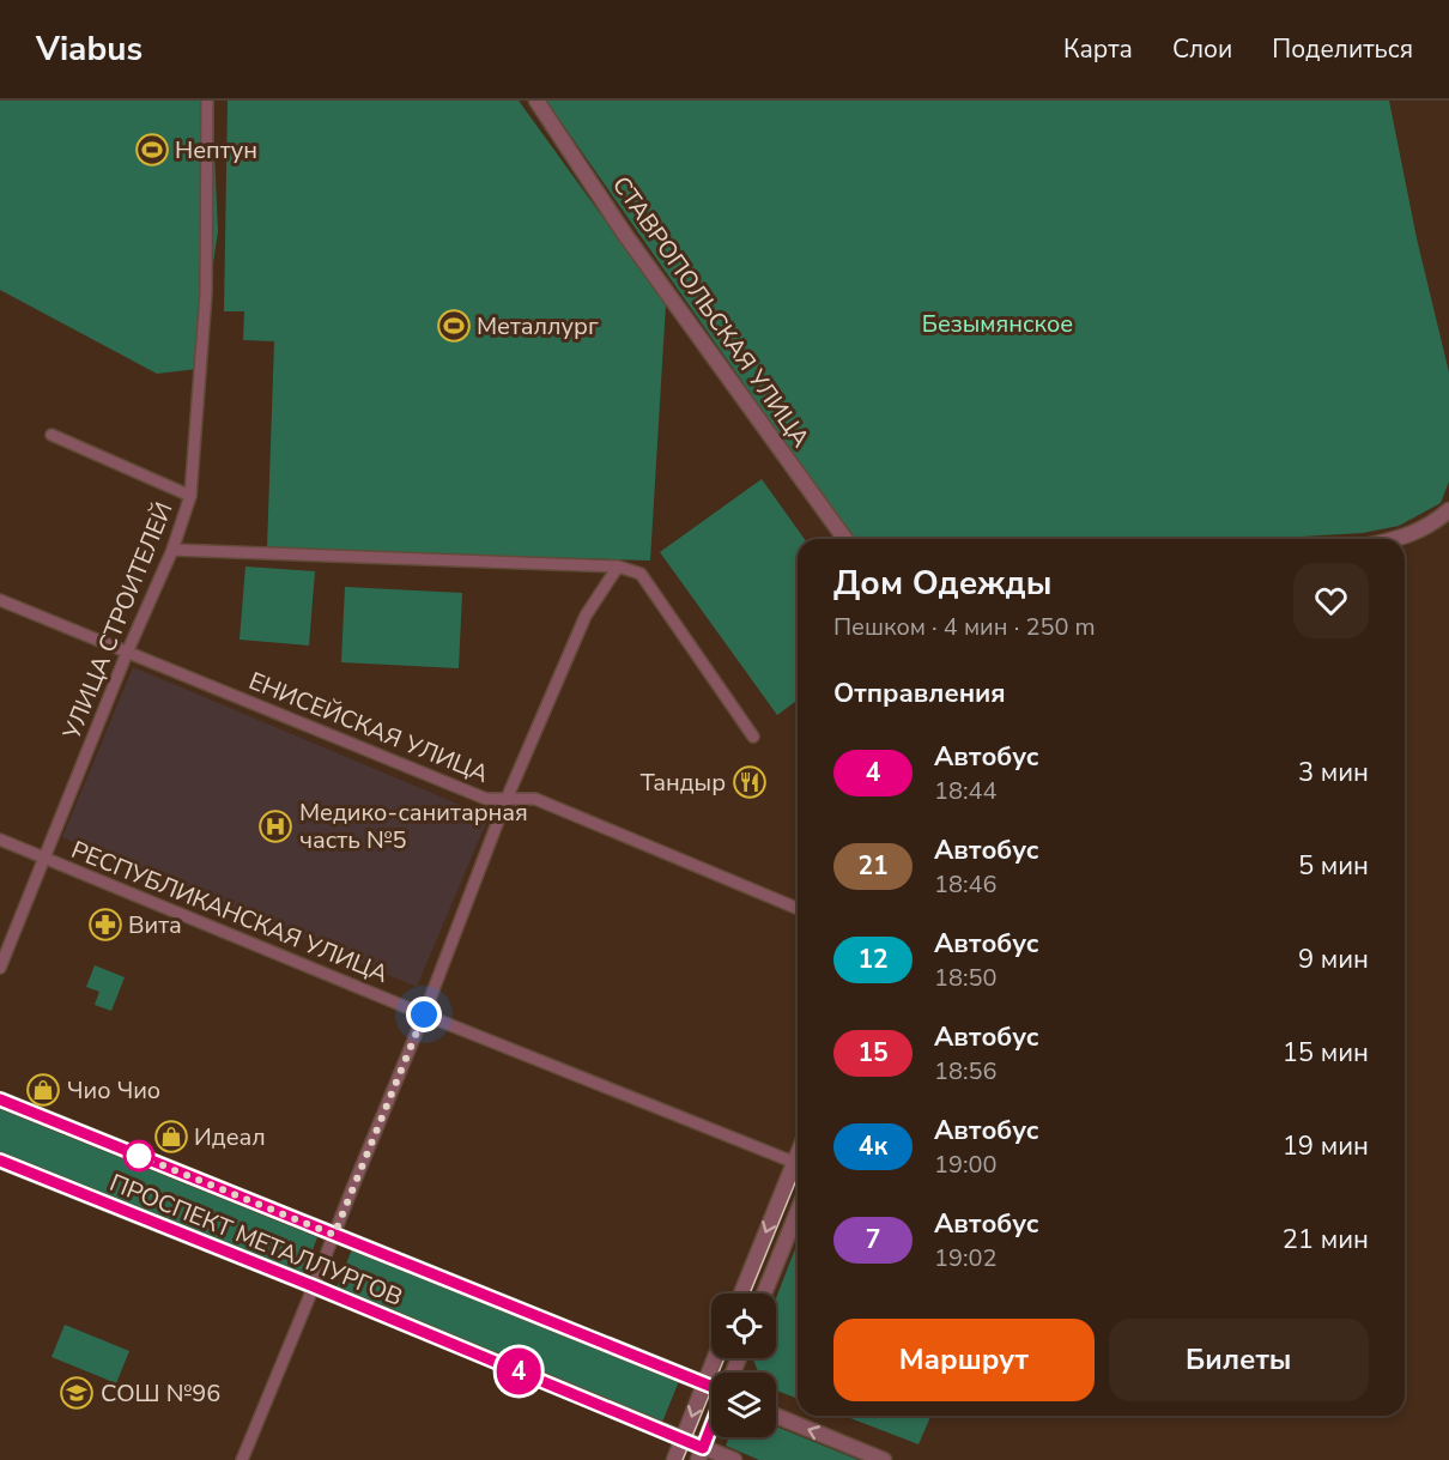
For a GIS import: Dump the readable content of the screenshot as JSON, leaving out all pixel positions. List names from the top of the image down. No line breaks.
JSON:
{"streets":{"street":["СТАВРОПОЛЬСКАЯ УЛИЦА","УЛИЦА СТРОИТЕЛЕЙ","ЕНИСЕЙСКАЯ УЛИЦА","РЕСПУБЛИКАНСКАЯ УЛИЦА","ПРОСПЕКТ МЕТАЛЛУРГОВ"]},"crossings":[["УЛИЦА СТРОИТЕЛЕЙ","ЕНИСЕЙСКАЯ УЛИЦА"],["УЛИЦА СТРОИТЕЛЕЙ","РЕСПУБЛИКАНСКАЯ УЛИЦА"]],"parks":["Безымянское"],"places":{"sports":["Нептун","Металлург"],"restaurant":["Тандыр"],"hospital":["Медико-санитарная часть №5"],"pharmacy":["Вита"],"shop":["Чио Чио","Идеал"],"school or university":["СОШ №96"]},"lines":["bus line 4"],"page":{"header":"Viabus","nav":["Карта","Слои","Поделиться"],"on_map":"4","heading":[["Дом Одежды","Пешком · 4 мин · 250 m"],"Отправления"],"list":[{"mark":"4","name":"Автобус","note":"18:44","value":"3 мин"},{"mark":"21","name":"Автобус","note":"18:46","value":"5 мин"},{"mark":"12","name":"Автобус","note":"18:50","value":"9 мин"},{"mark":"15","name":"Автобус","note":"18:56","value":"15 мин"},{"mark":"4к","name":"Автобус","note":"19:00","value":"19 мин"},{"mark":"7","name":"Автобус","note":"19:02","value":"21 мин"}],"buttons":["Маршрут","Билеты"]}}
